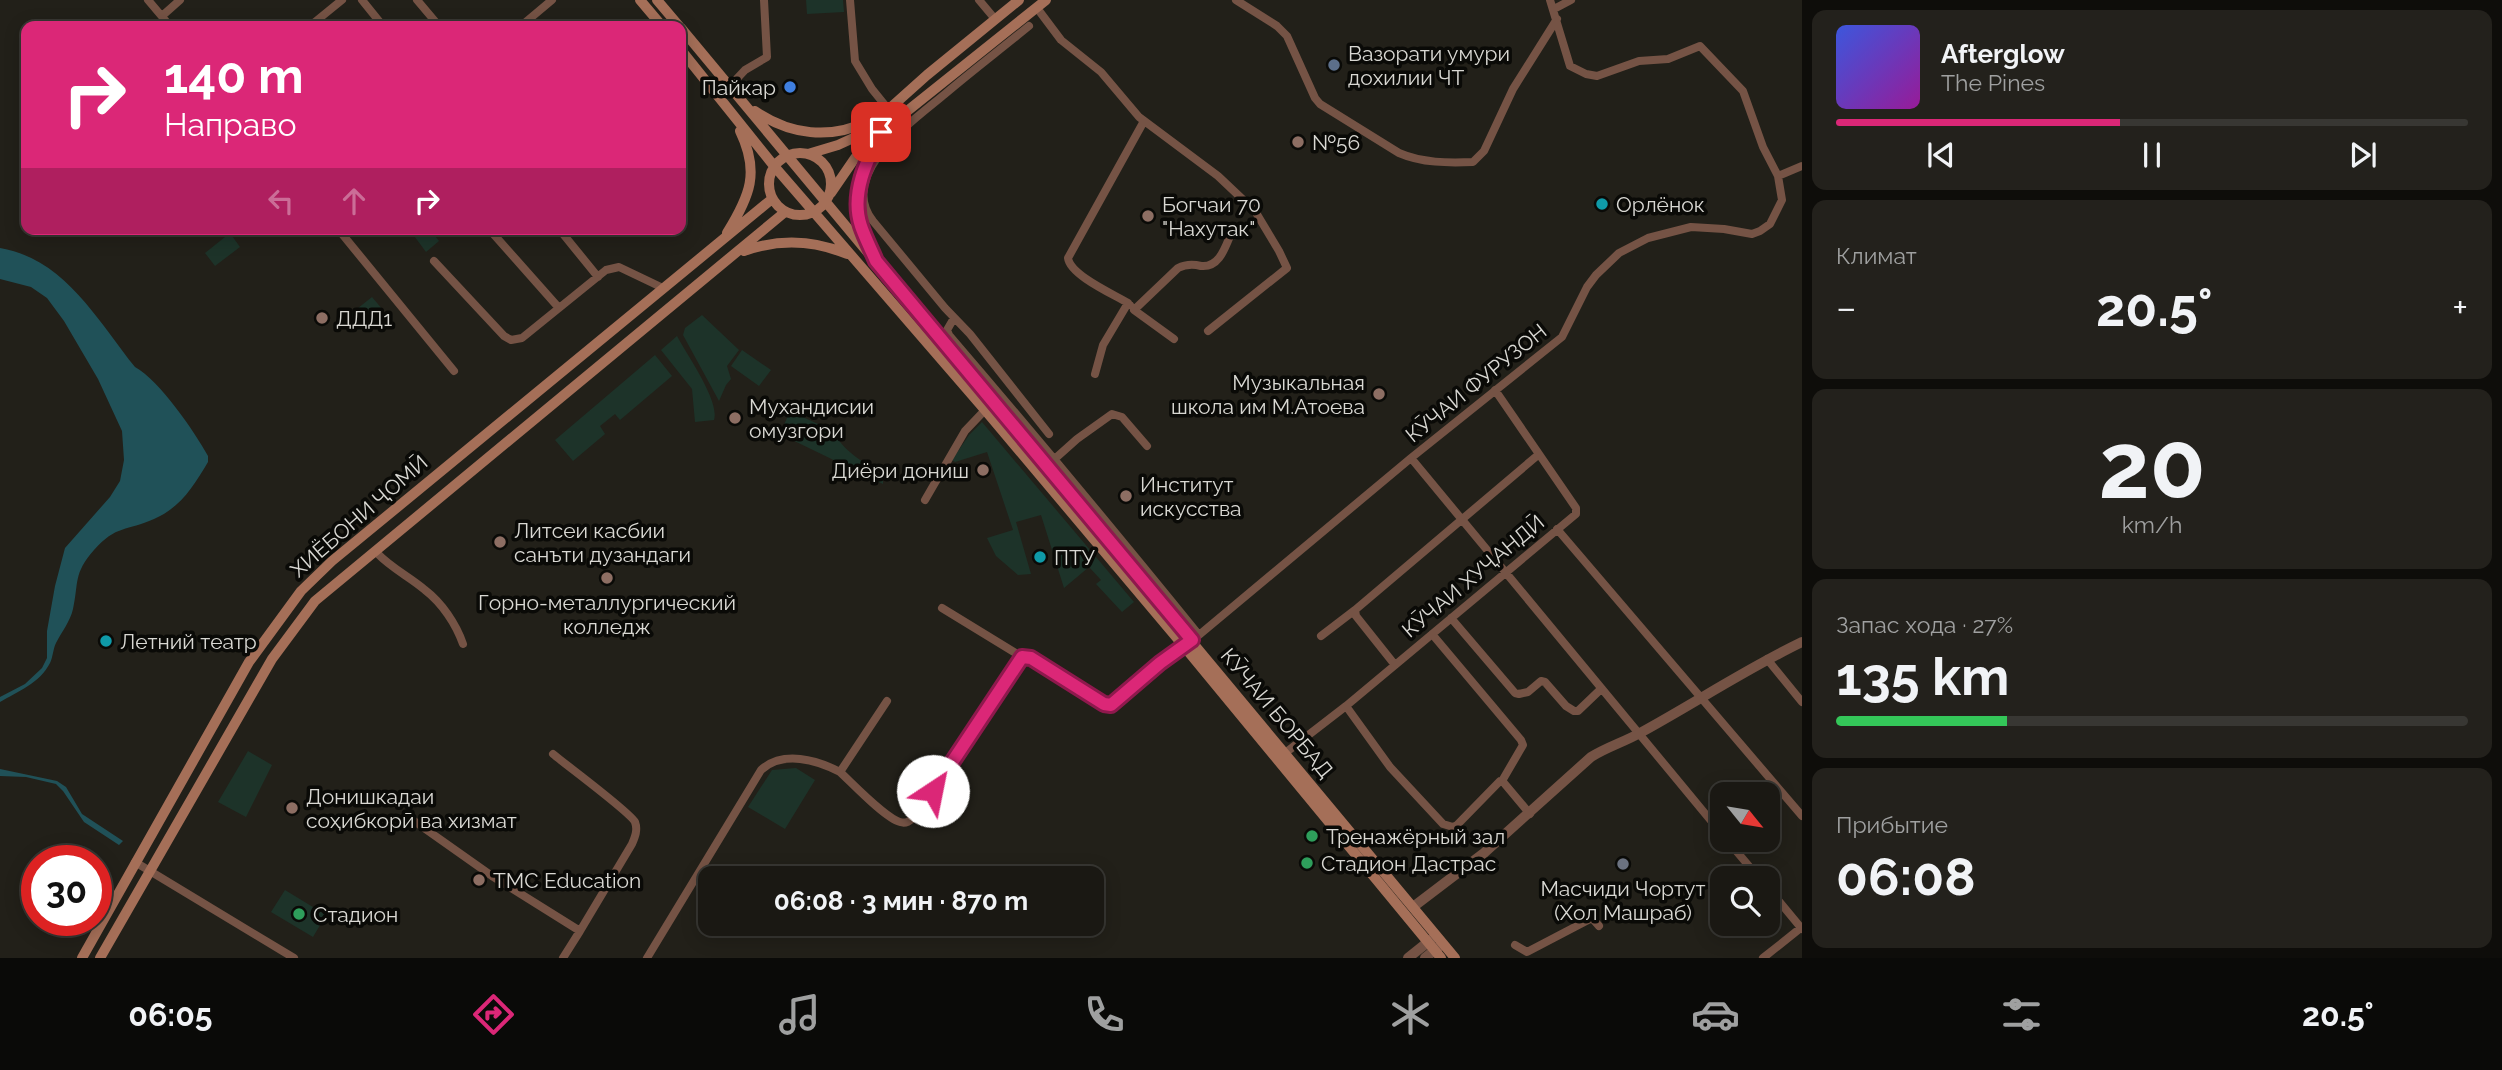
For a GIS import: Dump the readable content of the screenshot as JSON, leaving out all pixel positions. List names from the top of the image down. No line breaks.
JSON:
{"streets":{"main road":["ХИЁБОНИ ҶОМӢ","КӮЧАИ БОРБАД"],"street":["КӮЧАИ ФУРУЗОН","КӮЧАИ ХУҶАНДӢ"]},"crossings":[["КӮЧАИ ФУРУЗОН","КӮЧАИ ХУҶАНДӢ"],["КӮЧАИ ФУРУЗОН","КӮЧАИ БОРБАД"],["КӮЧАИ ХУҶАНДӢ","КӮЧАИ БОРБАД"]],"places":["Вазорати умури дохилии ЧТ","Пайкар","№56","Орлёнок","Богчаи 70 \"Нахутак\"","ДДД1","Музыкальная школа им М.Атоева","Мухандисии омузгори","Диёри дониш","Институт искусства","Литсеи касбии санъти дузандаги","ПТУ","Горно-металлургический колледж","Летний театр","Донишкадаи соҳибкорӣ ва хизмат","Тренажёрный зал","Стадион Дастрас","Масчиди Чортут (Хол Машраб)","TMC Education","Стадион"],"north":"bottom right","page":{"turn":["140 m","Направо"],"song":["Afterglow","The Pines"],"tile":["Климат",["20","km/h"],["Запас хода · 27%","135 km"],["Прибытие","06:08"]],"heat":["−","20.5°","+"],"limit":"30","trip":"06:08 · 3 мин · 870 m","tabs":["06:05","20.5°"]}}
